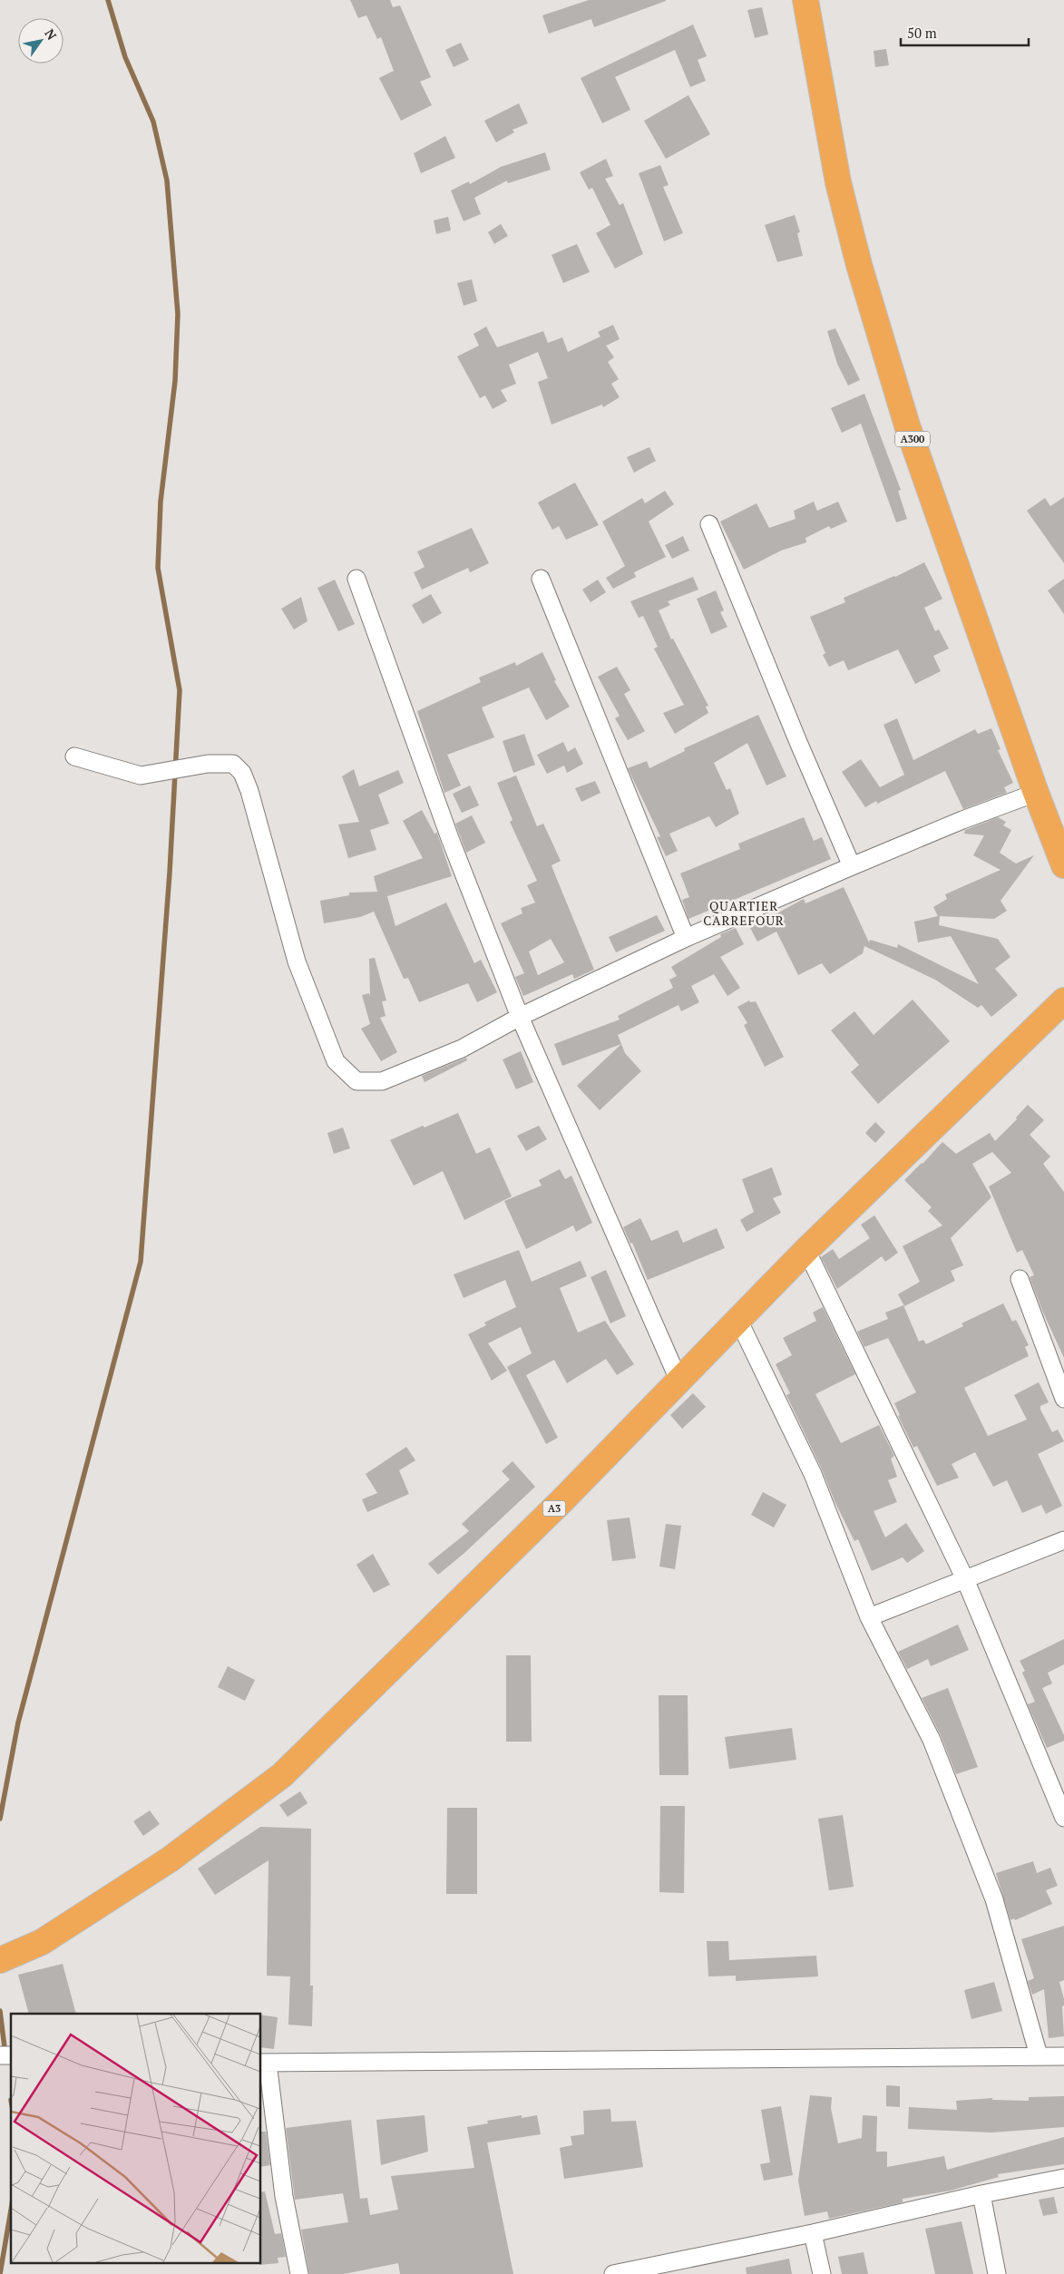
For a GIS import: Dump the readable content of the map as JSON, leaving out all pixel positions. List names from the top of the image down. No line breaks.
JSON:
{"streets":{"highway":["A300","A3"]},"districts":["QUARTIER CARREFOUR"],"scale_bar":"50 m","north":"top right"}
